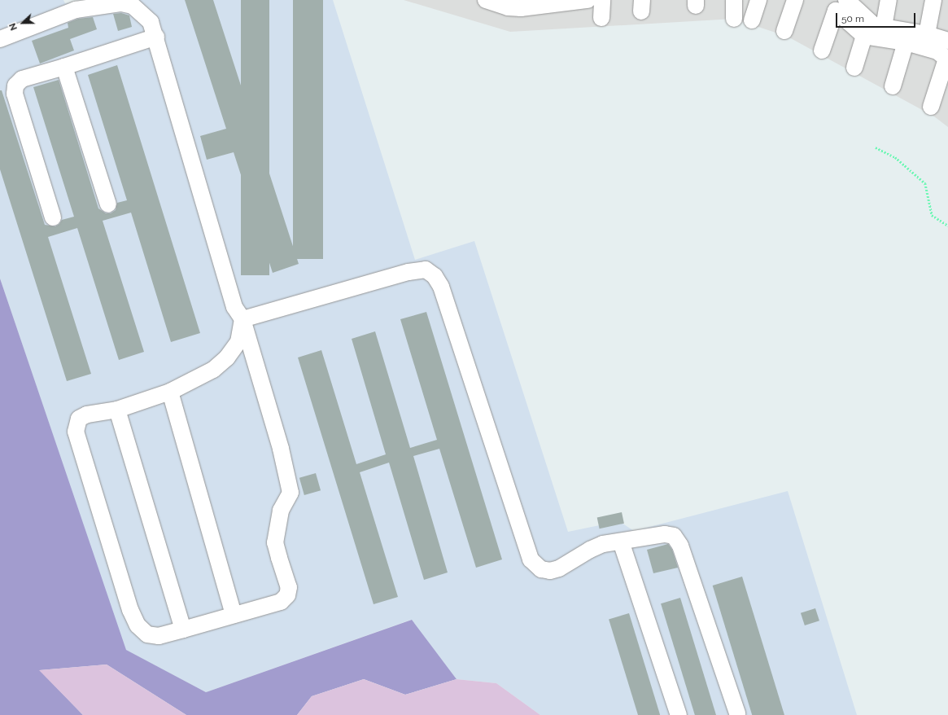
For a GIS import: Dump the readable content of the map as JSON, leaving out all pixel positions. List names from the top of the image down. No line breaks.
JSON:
{"scale_bar":"50 m","north":"left"}
